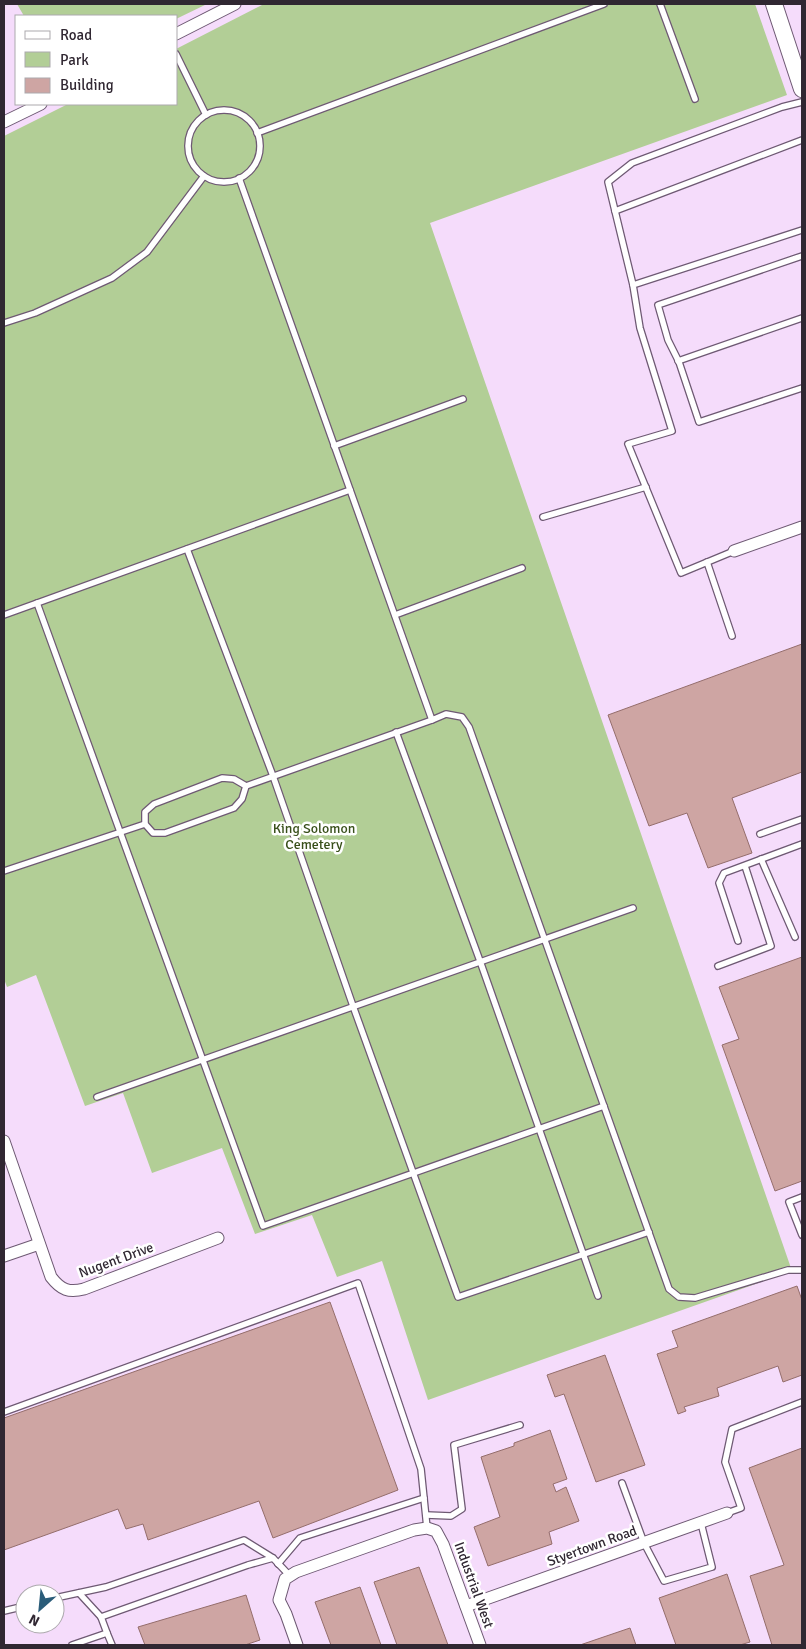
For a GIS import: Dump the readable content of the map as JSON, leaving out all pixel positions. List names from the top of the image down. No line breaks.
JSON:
{"streets":{"street":["Nugent Drive","Styertown Road","Industrial West"]},"crossings":[["Styertown Road","Industrial West"]],"parks":["King Solomon Cemetery"],"legend":["Road","Park","Building"],"north":"bottom left"}
